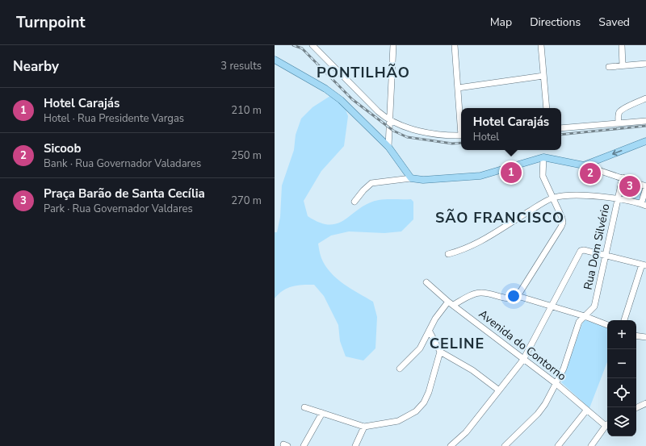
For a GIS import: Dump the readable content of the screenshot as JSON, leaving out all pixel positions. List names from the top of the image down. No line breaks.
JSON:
{"streets":{"street":["Rua Dom Silvério","Avenida do Contorno"]},"crossings":[["Rua Dom Silvério","Avenida do Contorno"]],"districts":["PONTILHÃO","SÃO FRANCISCO","CELINE"],"page":{"header":"Turnpoint","nav":["Map","Directions","Saved"],"heading":["Nearby","3 results"],"list":[{"mark":"1","name":"Hotel Carajás","note":"Hotel · Rua Presidente Vargas","value":"210 m"},{"mark":"2","name":"Sicoob","note":"Bank · Rua Governador Valadares","value":"250 m"},{"mark":"3","name":"Praça Barão de Santa Cecília","note":"Park · Rua Governador Valdares","value":"270 m"}],"popup":["Hotel Carajás","Hotel"],"pins":["1","2","3"],"map_buttons":["+","−"]}}
